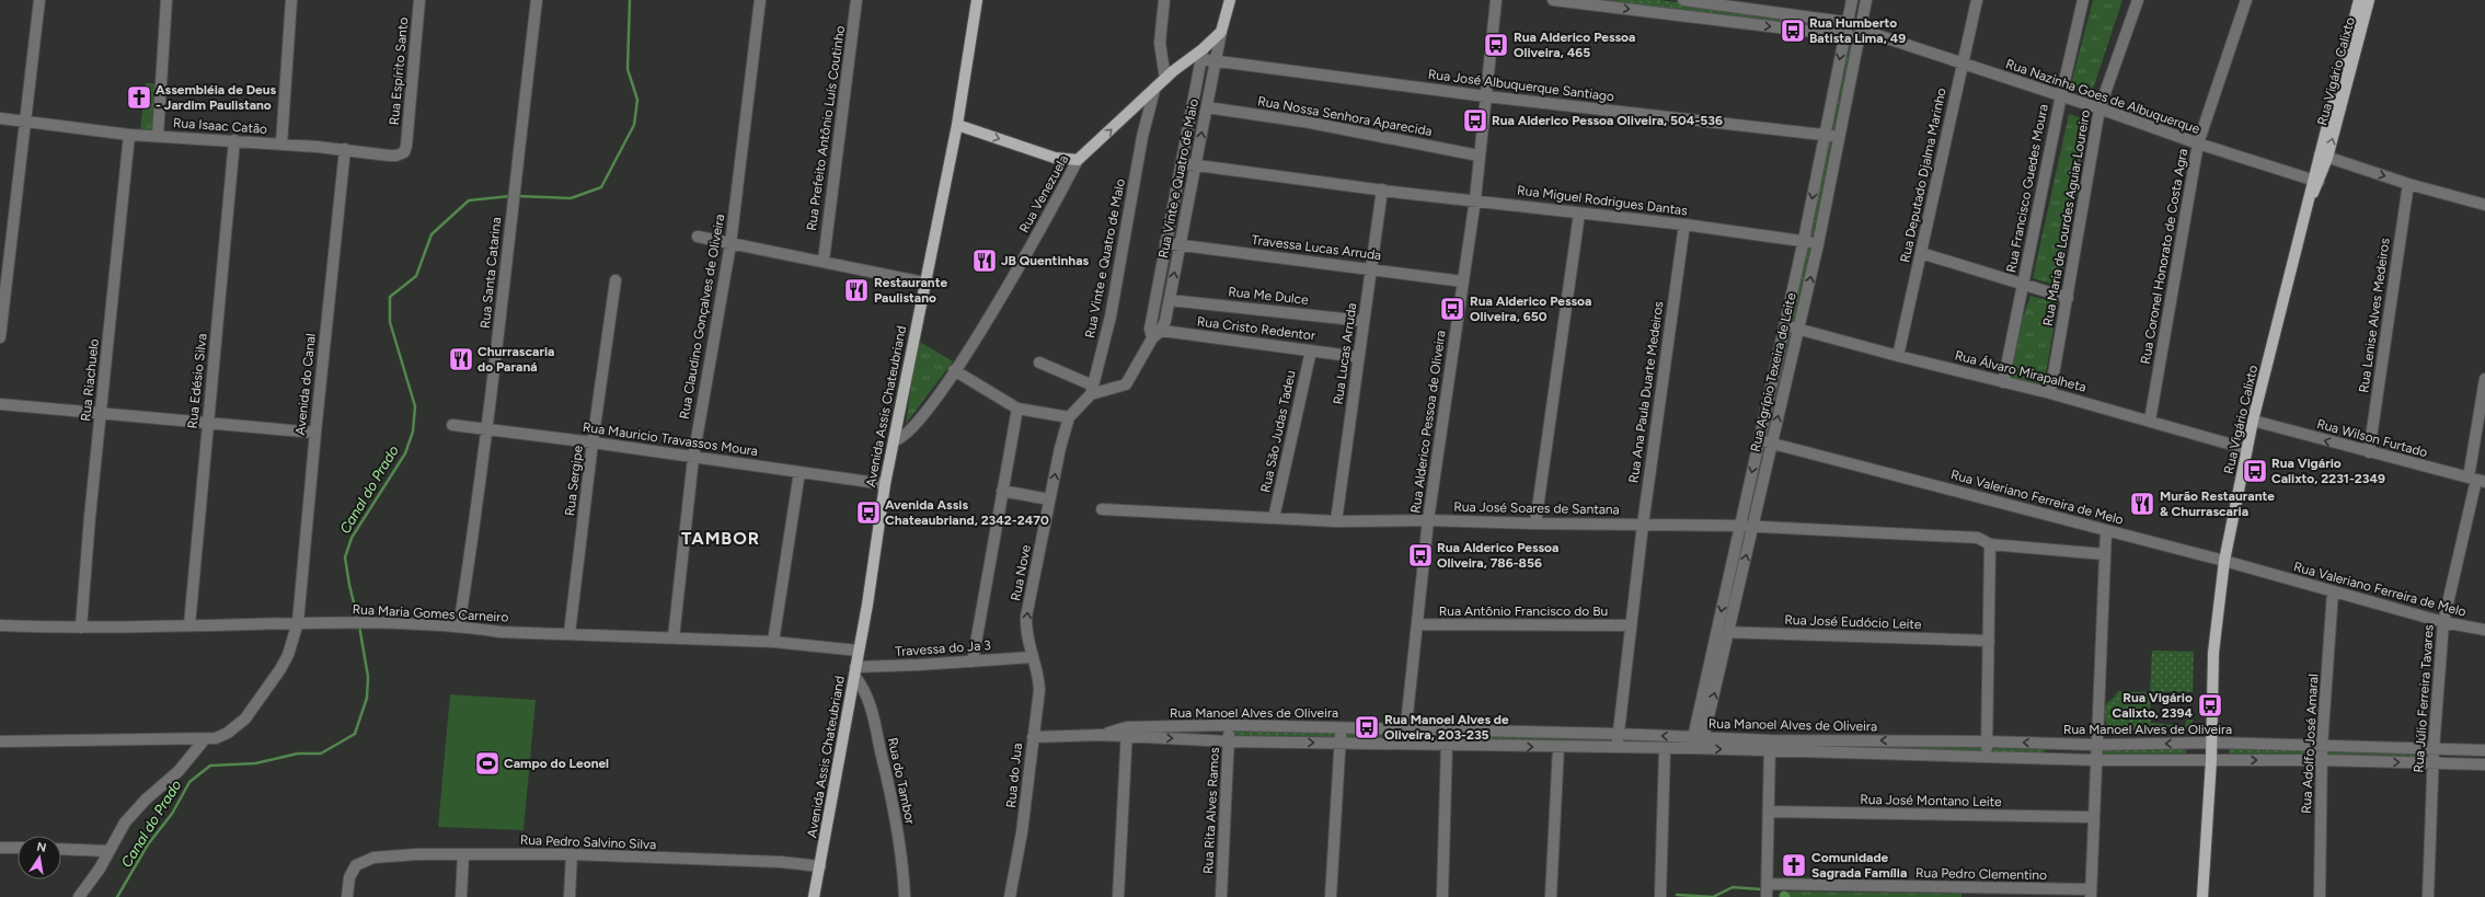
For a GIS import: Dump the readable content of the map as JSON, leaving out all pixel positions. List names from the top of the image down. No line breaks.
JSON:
{"streets":{"main road":["Rua Vigário Calixto","Rua Venezuela","Avenida Assis Chateubriand"],"street":["Rua Espírito Santo","Rua José Albuquerque Santiago","Rua Nazinha Goes de Albuquerque","Rua Nossa Senhora Aparecida","Rua Isaac Catão","Rua Prefeito Antônio Luís Coutinho","Rua Deputado Djalma Marinho","Rua Vinte e Quatro de Maio","Rua Francisco Guedes Moura","Rua Miguel Rodrigues Dantas","Rua Maria de Lourdes Aguiar Loureiro","Travessa Lucas Arruda","Rua Coronel Honorato de Costa Agra","Rua Vinte e Quatro de Malo","Rua Santa Catarina","Rua Me Dulce","Rua Lenise Alves Medeiros","Rua Claudino Gonçalves de Oliveira","Rua Cristo Redentor","Rua Lucas Arruda","Rua Álvaro Mirapalheta","Rua Agrípio Texeira de Leite","Rua Riachuelo","Rua Edésio Silva","Avenida do Canal","Rua Ana Paula Duarte Medeiros","Rua Alderico Pessoa de Oliveira","Rua São Judas Tadeu","Rua Wilson Furtado","Rua Mauricio Travassos Moura","Rua Sergipe","Rua Valeriano Ferreira de Melo","Rua José Soares de Santana","Rua Nove","Rua Antônio Francisco do Bu","Rua Maria Gomes Carneiro","Rua José Eudócio Leite","Travessa do Ja 3","Rua Júlio Ferreira Tavares","Rua Manoel Alves de Oliveira","Rua Adolfo José Amaral","Rua do Jua","Rua do Tambor","Rua José Montano Leite","Rua Rita Alves Ramos","Rua Pedro Salvino Silva","Rua Pedro Clementino"]},"crossings":[["Rua Espírito Santo","Rua Isaac Catão"],["Rua Vigário Calixto","Rua Nazinha Goes de Albuquerque"],["Rua Vigário Calixto","Rua Álvaro Mirapalheta"],["Rua Vigário Calixto","Rua Wilson Furtado"],["Rua Vigário Calixto","Rua Valeriano Ferreira de Melo"],["Rua Vigário Calixto","Rua Manoel Alves de Oliveira"],["Rua José Albuquerque Santiago","Rua Vinte e Quatro de Maio"],["Rua José Albuquerque Santiago","Rua Venezuela"],["Rua José Albuquerque Santiago","Rua Agrípio Texeira de Leite"],["Rua José Albuquerque Santiago","Rua Alderico Pessoa de Oliveira"],["Rua Nazinha Goes de Albuquerque","Rua Deputado Djalma Marinho"],["Rua Nazinha Goes de Albuquerque","Rua Francisco Guedes Moura"],["Rua Nazinha Goes de Albuquerque","Rua Maria de Lourdes Aguiar Loureiro"],["Rua Nazinha Goes de Albuquerque","Rua Coronel Honorato de Costa Agra"],["Rua Nazinha Goes de Albuquerque","Rua Agrípio Texeira de Leite"],["Rua Nossa Senhora Aparecida","Rua Vinte e Quatro de Maio"],["Rua Nossa Senhora Aparecida","Rua Alderico Pessoa de Oliveira"],["Rua Isaac Catão","Rua Riachuelo"],["Rua Isaac Catão","Rua Edésio Silva"],["Rua Isaac Catão","Avenida do Canal"],["Rua Deputado Djalma Marinho","Rua Álvaro Mirapalheta"],["Rua Vinte e Quatro de Maio","Rua Venezuela"],["Rua Vinte e Quatro de Maio","Rua Miguel Rodrigues Dantas"],["Rua Vinte e Quatro de Maio","Travessa Lucas Arruda"],["Rua Vinte e Quatro de Maio","Rua Me Dulce"],["Rua Vinte e Quatro de Maio","Rua Cristo Redentor"],["Rua Francisco Guedes Moura","Rua Álvaro Mirapalheta"],["Rua Venezuela","Rua Vinte e Quatro de Malo"],["Rua Venezuela","Avenida Assis Chateubriand"],["Rua Miguel Rodrigues Dantas","Rua Lucas Arruda"],["Rua Miguel Rodrigues Dantas","Rua Agrípio Texeira de Leite"],["Rua Miguel Rodrigues Dantas","Rua Ana Paula Duarte Medeiros"],["Rua Miguel Rodrigues Dantas","Rua Alderico Pessoa de Oliveira"],["Rua Maria de Lourdes Aguiar Loureiro","Rua Álvaro Mirapalheta"],["Travessa Lucas Arruda","Rua Lucas Arruda"],["Travessa Lucas Arruda","Rua Alderico Pessoa de Oliveira"],["Rua Coronel Honorato de Costa Agra","Rua Álvaro Mirapalheta"],["Rua Santa Catarina","Rua Mauricio Travassos Moura"],["Rua Santa Catarina","Rua Maria Gomes Carneiro"],["Rua Me Dulce","Rua Lucas Arruda"],["Rua Lenise Alves Medeiros","Rua Wilson Furtado"],["Rua Claudino Gonçalves de Oliveira","Rua Mauricio Travassos Moura"],["Rua Claudino Gonçalves de Oliveira","Rua Maria Gomes Carneiro"],["Rua Cristo Redentor","Rua Lucas Arruda"],["Rua Cristo Redentor","Rua São Judas Tadeu"],["Rua Lucas Arruda","Rua José Soares de Santana"],["Rua Álvaro Mirapalheta","Rua Agrípio Texeira de Leite"],["Rua Agrípio Texeira de Leite","Rua Valeriano Ferreira de Melo"],["Rua Agrípio Texeira de Leite","Rua José Soares de Santana"],["Rua Agrípio Texeira de Leite","Rua José Eudócio Leite"],["Rua Agrípio Texeira de Leite","Rua Manoel Alves de Oliveira"],["Rua Riachuelo","Rua Maria Gomes Carneiro"],["Rua Edésio Silva","Rua Maria Gomes Carneiro"],["Avenida do Canal","Rua Maria Gomes Carneiro"],["Rua Ana Paula Duarte Medeiros","Rua José Soares de Santana"],["Rua Ana Paula Duarte Medeiros","Rua Antônio Francisco do Bu"],["Rua Ana Paula Duarte Medeiros","Rua Manoel Alves de Oliveira"],["Avenida Assis Chateubriand","Rua Mauricio Travassos Moura"],["Avenida Assis Chateubriand","Rua Maria Gomes Carneiro"],["Avenida Assis Chateubriand","Travessa do Ja 3"],["Avenida Assis Chateubriand","Rua do Tambor"],["Avenida Assis Chateubriand","Rua Pedro Salvino Silva"],["Rua Alderico Pessoa de Oliveira","Rua José Soares de Santana"],["Rua Alderico Pessoa de Oliveira","Rua Antônio Francisco do Bu"],["Rua Alderico Pessoa de Oliveira","Rua Manoel Alves de Oliveira"],["Rua São Judas Tadeu","Rua José Soares de Santana"],["Rua Wilson Furtado","Rua Júlio Ferreira Tavares"],["Rua Mauricio Travassos Moura","Rua Sergipe"],["Rua Sergipe","Rua Maria Gomes Carneiro"],["Rua Valeriano Ferreira de Melo","Rua Júlio Ferreira Tavares"],["Rua Valeriano Ferreira de Melo","Rua Adolfo José Amaral"],["Rua Nove","Travessa do Ja 3"],["Rua Nove","Rua do Jua"],["Travessa do Ja 3","Rua do Jua"],["Travessa do Ja 3","Rua do Tambor"],["Rua Júlio Ferreira Tavares","Rua Manoel Alves de Oliveira"],["Rua Manoel Alves de Oliveira","Rua Adolfo José Amaral"],["Rua Manoel Alves de Oliveira","Rua do Jua"],["Rua Manoel Alves de Oliveira","Rua Rita Alves Ramos"]],"one_way":["Rua Wilson Furtado"],"districts":["TAMBOR"],"water":["Canal do Prado"],"places":{"bus stop":["Rua Humberto Batista Lima, 49","Rua Alderico Pessoa Oliveira, 465","Rua Alderico Pessoa Oliveira, 504-536","Rua Alderico Pessoa Oliveira, 650","Rua Vigário Calixto, 2231-2349","Avenida Assis Chateaubriand, 2342-2470","Rua Alderico Pessoa Oliveira, 786-856","Rua Vigário Calixto, 2394","Rua Manoel Alves de Oliveira, 203-235"],"church":["Assembléia de Deus - Jardim Paulistano","Comunidade Sagrada Família"],"restaurant":["JB Quentinhas","Restaurante Paulistano","Churrascaria do Paraná","Murão Restaurante & Churrascaria"],"sports":["Campo do Leonel"]},"north":"top"}
